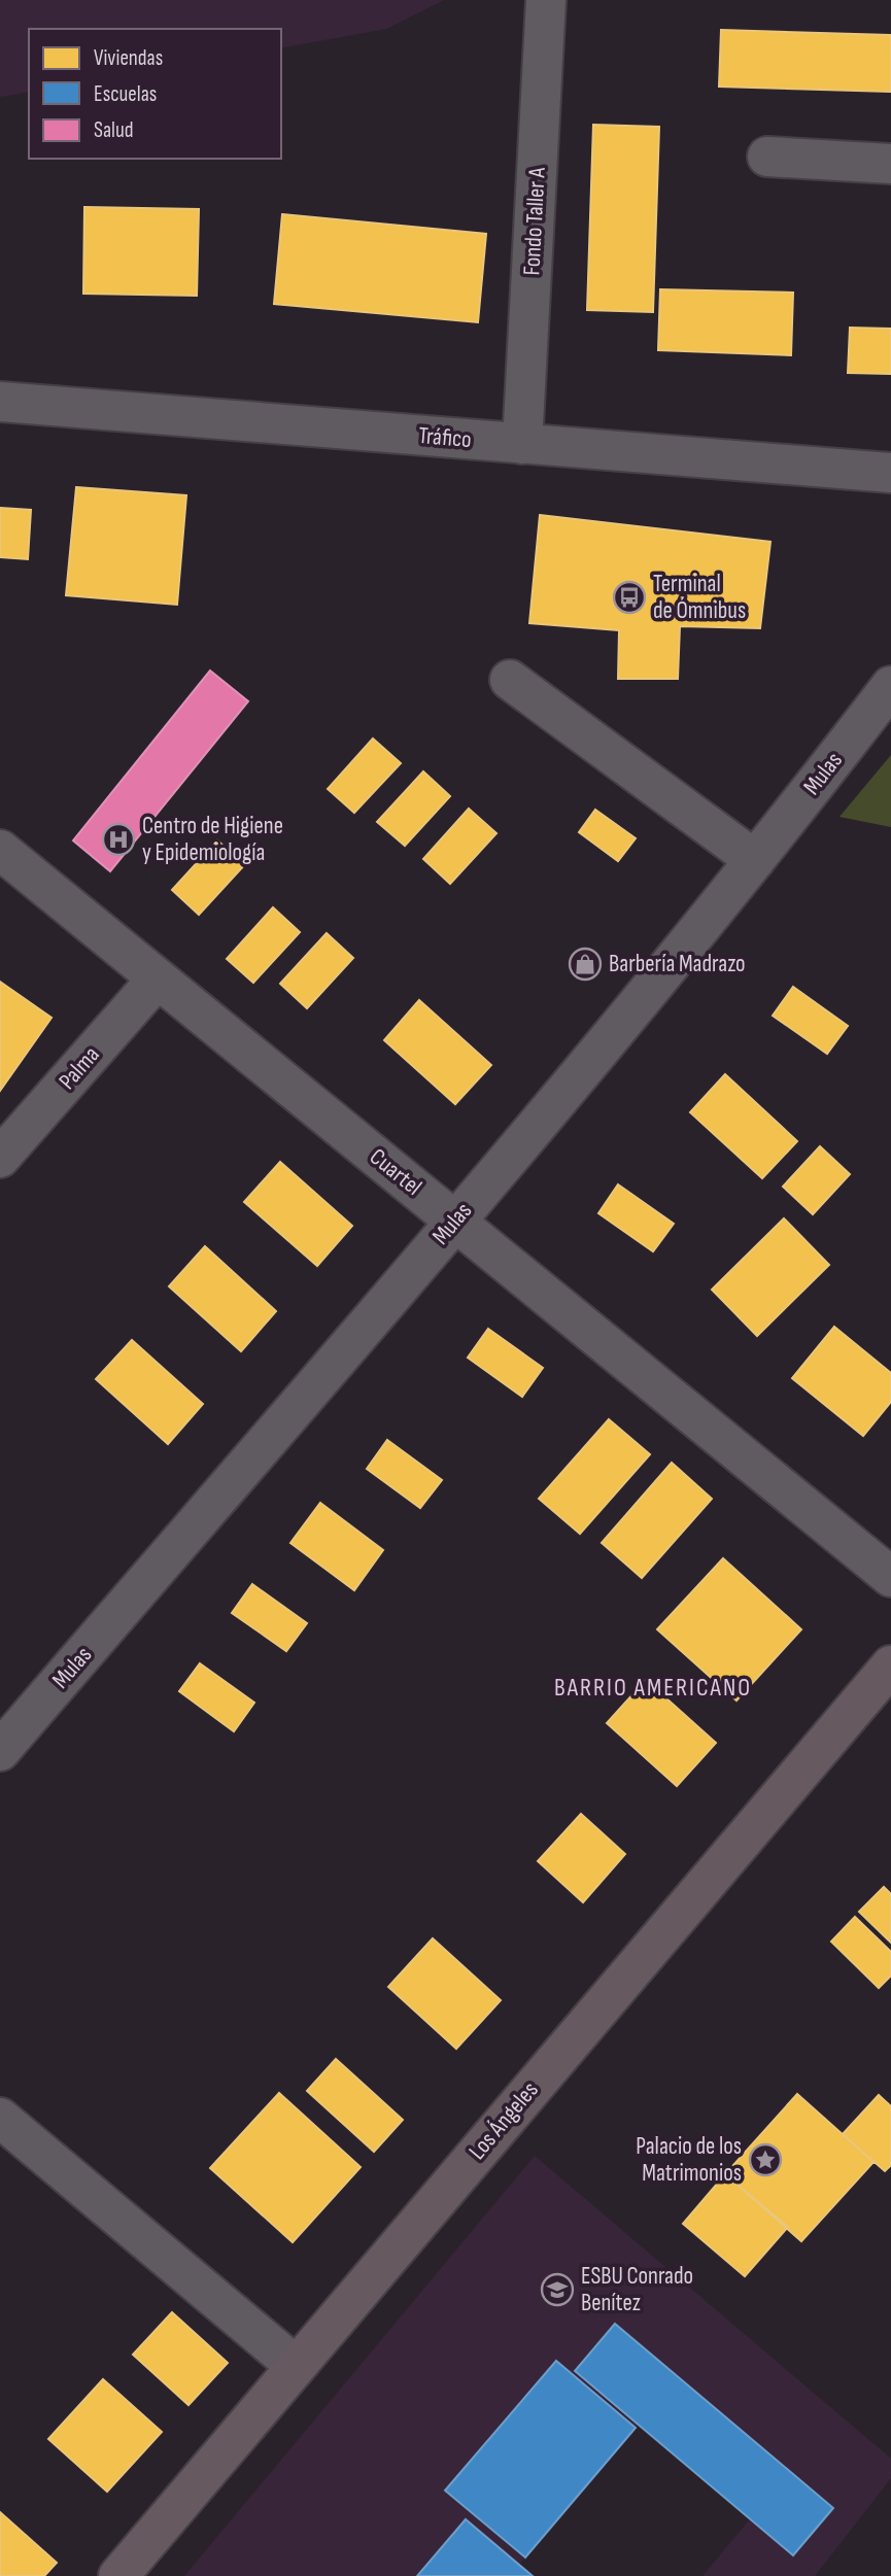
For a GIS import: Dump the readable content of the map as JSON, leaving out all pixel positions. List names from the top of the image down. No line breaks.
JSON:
{"streets":{"main road":["Los Ángeles"],"street":["Fondo Taller A","Tráfico","Mulas","Palma","Cuartel"]},"crossings":[["Fondo Taller A","Tráfico"],["Mulas","Cuartel"],["Palma","Cuartel"]],"districts":["BARRIO AMERICANO"],"places":{"bus stop":["Terminal de Ómnibus"],"hospital":["Centro de Higiene y Epidemiología"],"shop":["Barbería Madrazo"],"place":["Palacio de los Matrimonios"],"school or university":["ESBU Conrado Benítez"]},"legend":["Viviendas","Escuelas","Salud"]}
